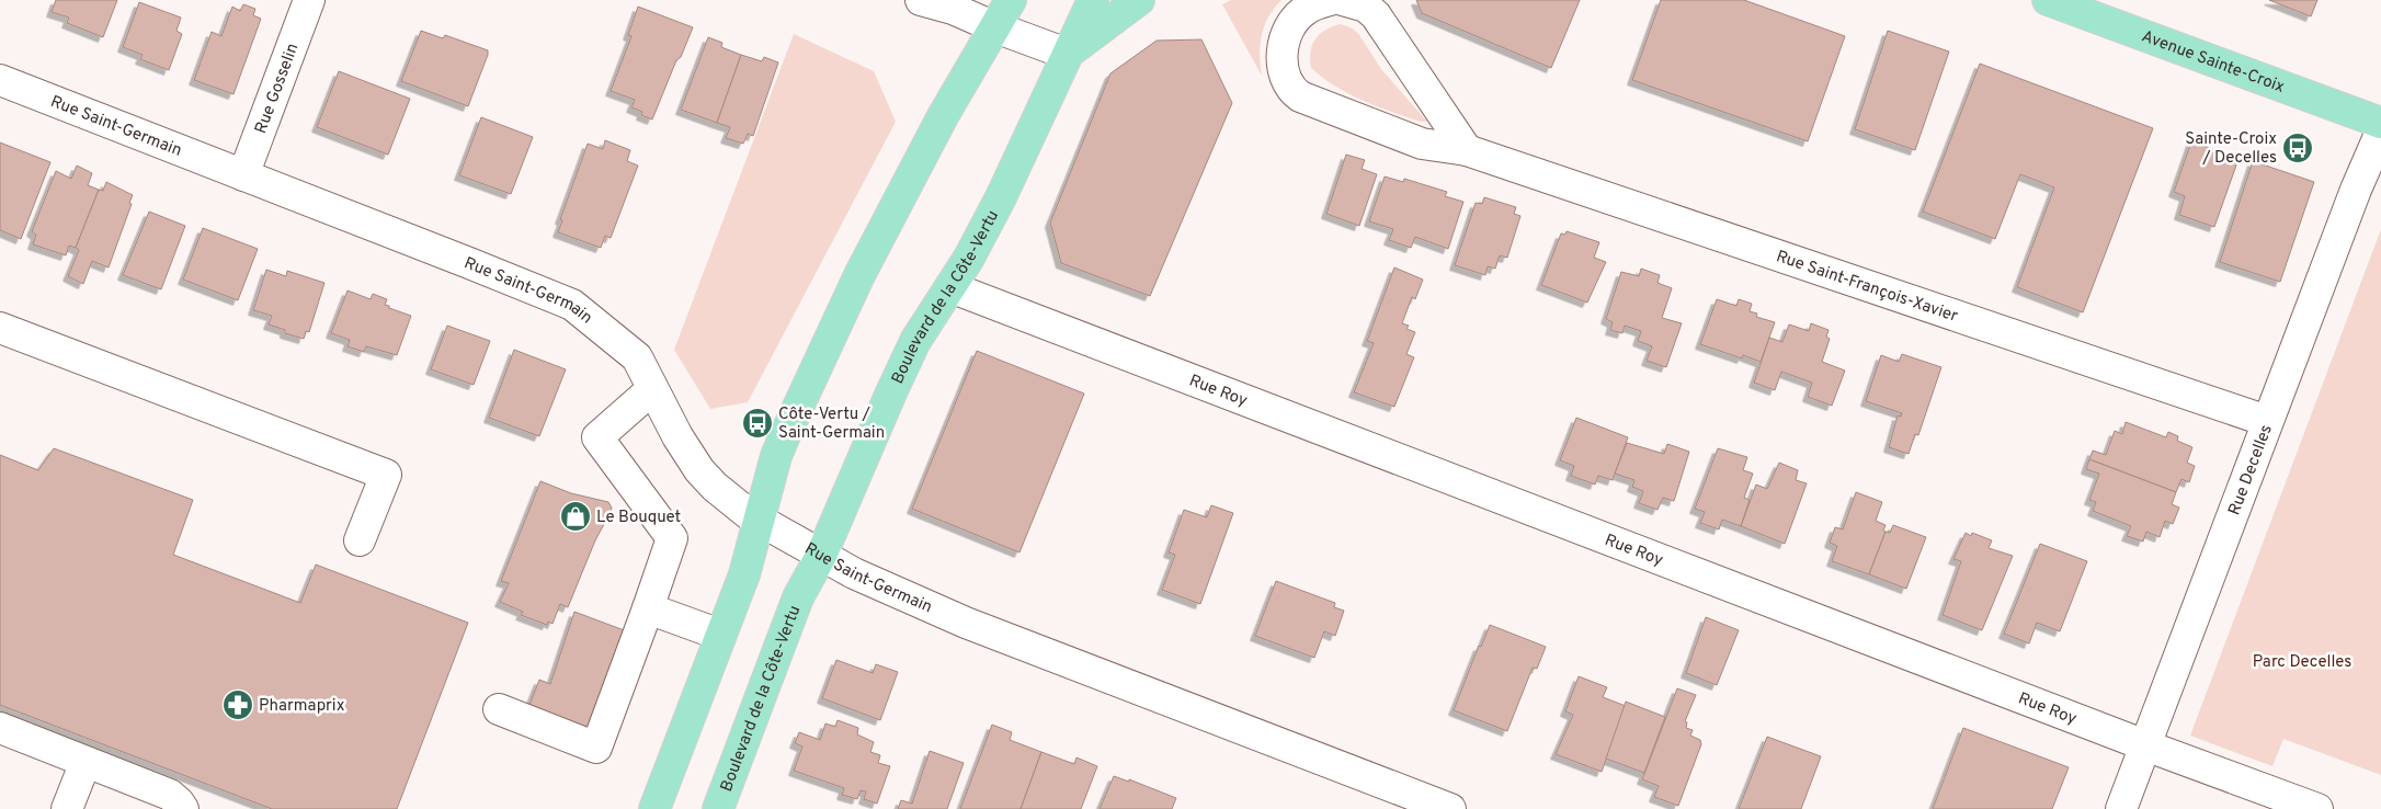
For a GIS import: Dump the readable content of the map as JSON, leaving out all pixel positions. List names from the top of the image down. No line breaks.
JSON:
{"streets":{"main road":["Avenue Sainte-Croix","Boulevard de la Côte-Vertu"],"street":["Rue Gosselin","Rue Saint-Germain","Rue Saint-François-Xavier","Rue Roy","Rue Decelles"]},"crossings":[["Rue Gosselin","Rue Saint-Germain"],["Rue Saint-Germain","Boulevard de la Côte-Vertu"],["Rue Saint-François-Xavier","Rue Decelles"],["Boulevard de la Côte-Vertu","Rue Roy"],["Rue Roy","Rue Decelles"]],"parks":["Parc Decelles"],"places":{"bus stop":["Sainte-Croix / Decelles","Côte-Vertu / Saint-Germain"],"shop":["Le Bouquet"],"pharmacy":["Pharmaprix"]}}
